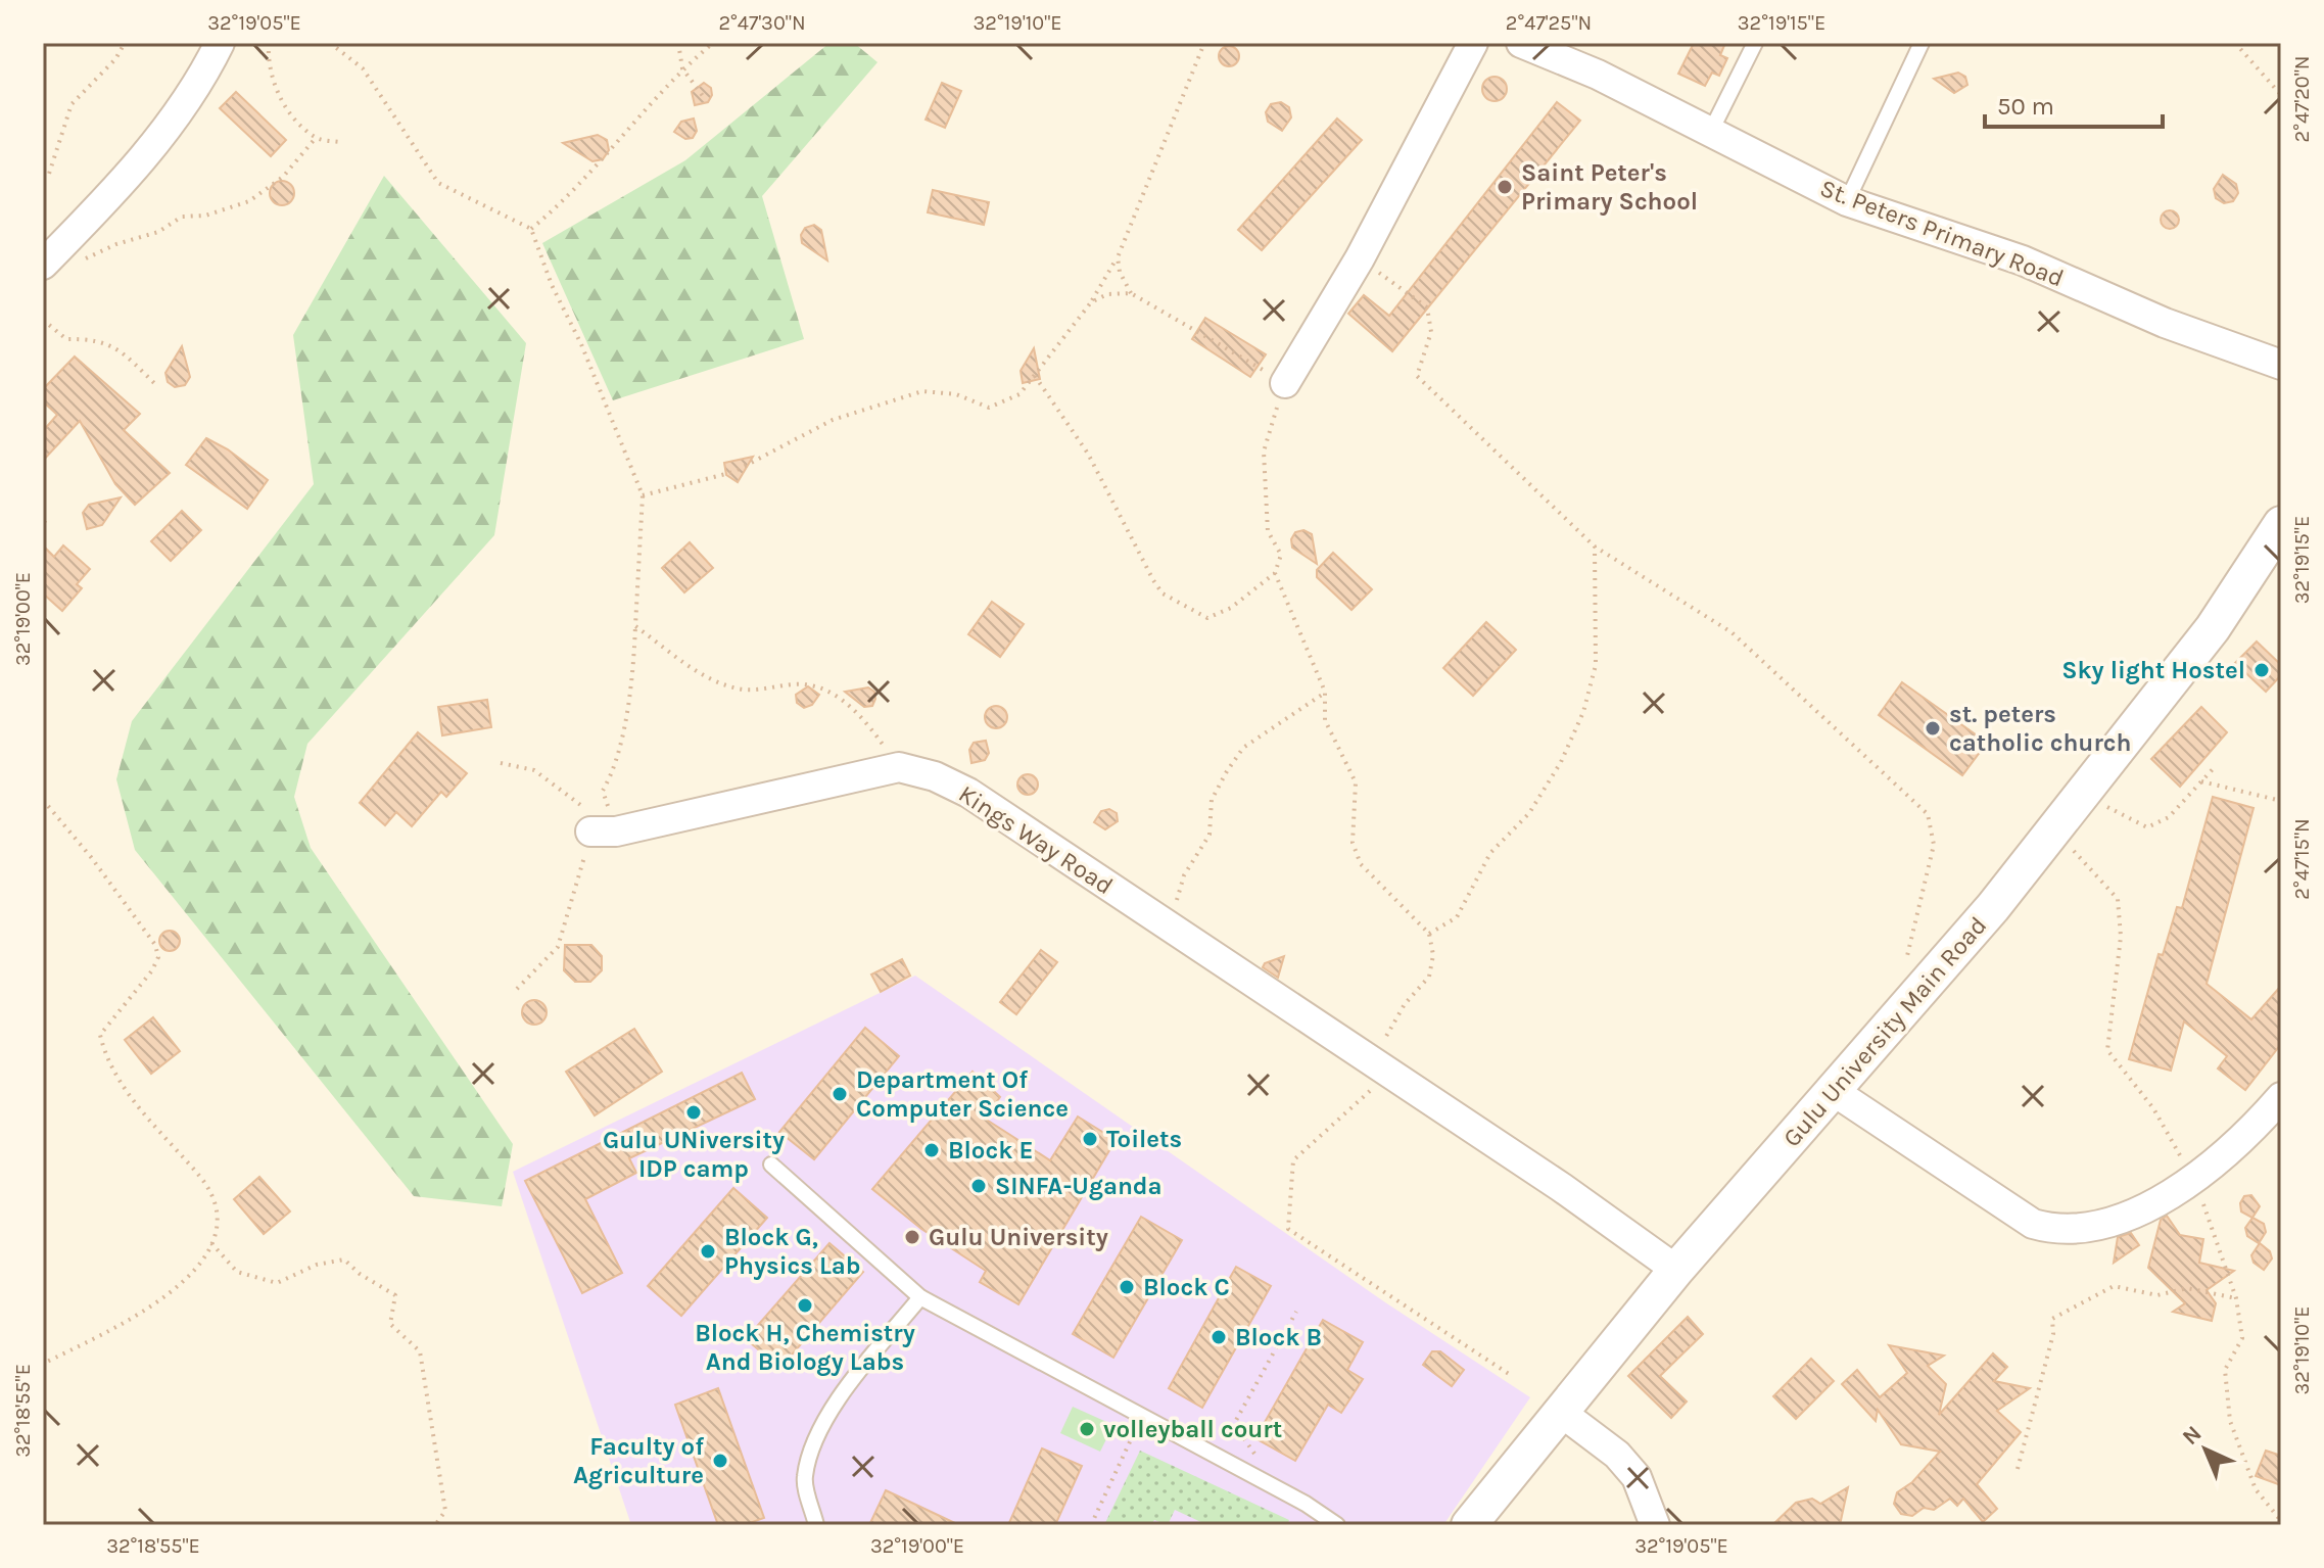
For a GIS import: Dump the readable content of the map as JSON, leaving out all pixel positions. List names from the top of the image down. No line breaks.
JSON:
{"streets":{"street":["St. Peters Primary Road","Kings Way Road","Gulu University Main Road"]},"crossings":[["Kings Way Road","Gulu University Main Road"]],"places":["Saint Peter's Primary School","Sky light Hostel","st. peters catholic church","Department Of Computer Science","Gulu UNiversity IDP camp","Toilets","Block E","SINFA-Uganda","Gulu University","Block G, Physics Lab","Block C","Block H, Chemistry And Biology Labs","Block B","volleyball court","Faculty of Agriculture"],"scale_bar":"50 m","north":"top left","coordinates":["32°19'05\"E","2°47'30\"N","32°19'10\"E","2°47'25\"N","32°19'15\"E","2°47'20\"N","32°19'00\"E","2°47'15\"N","32°18'55\"E"]}
